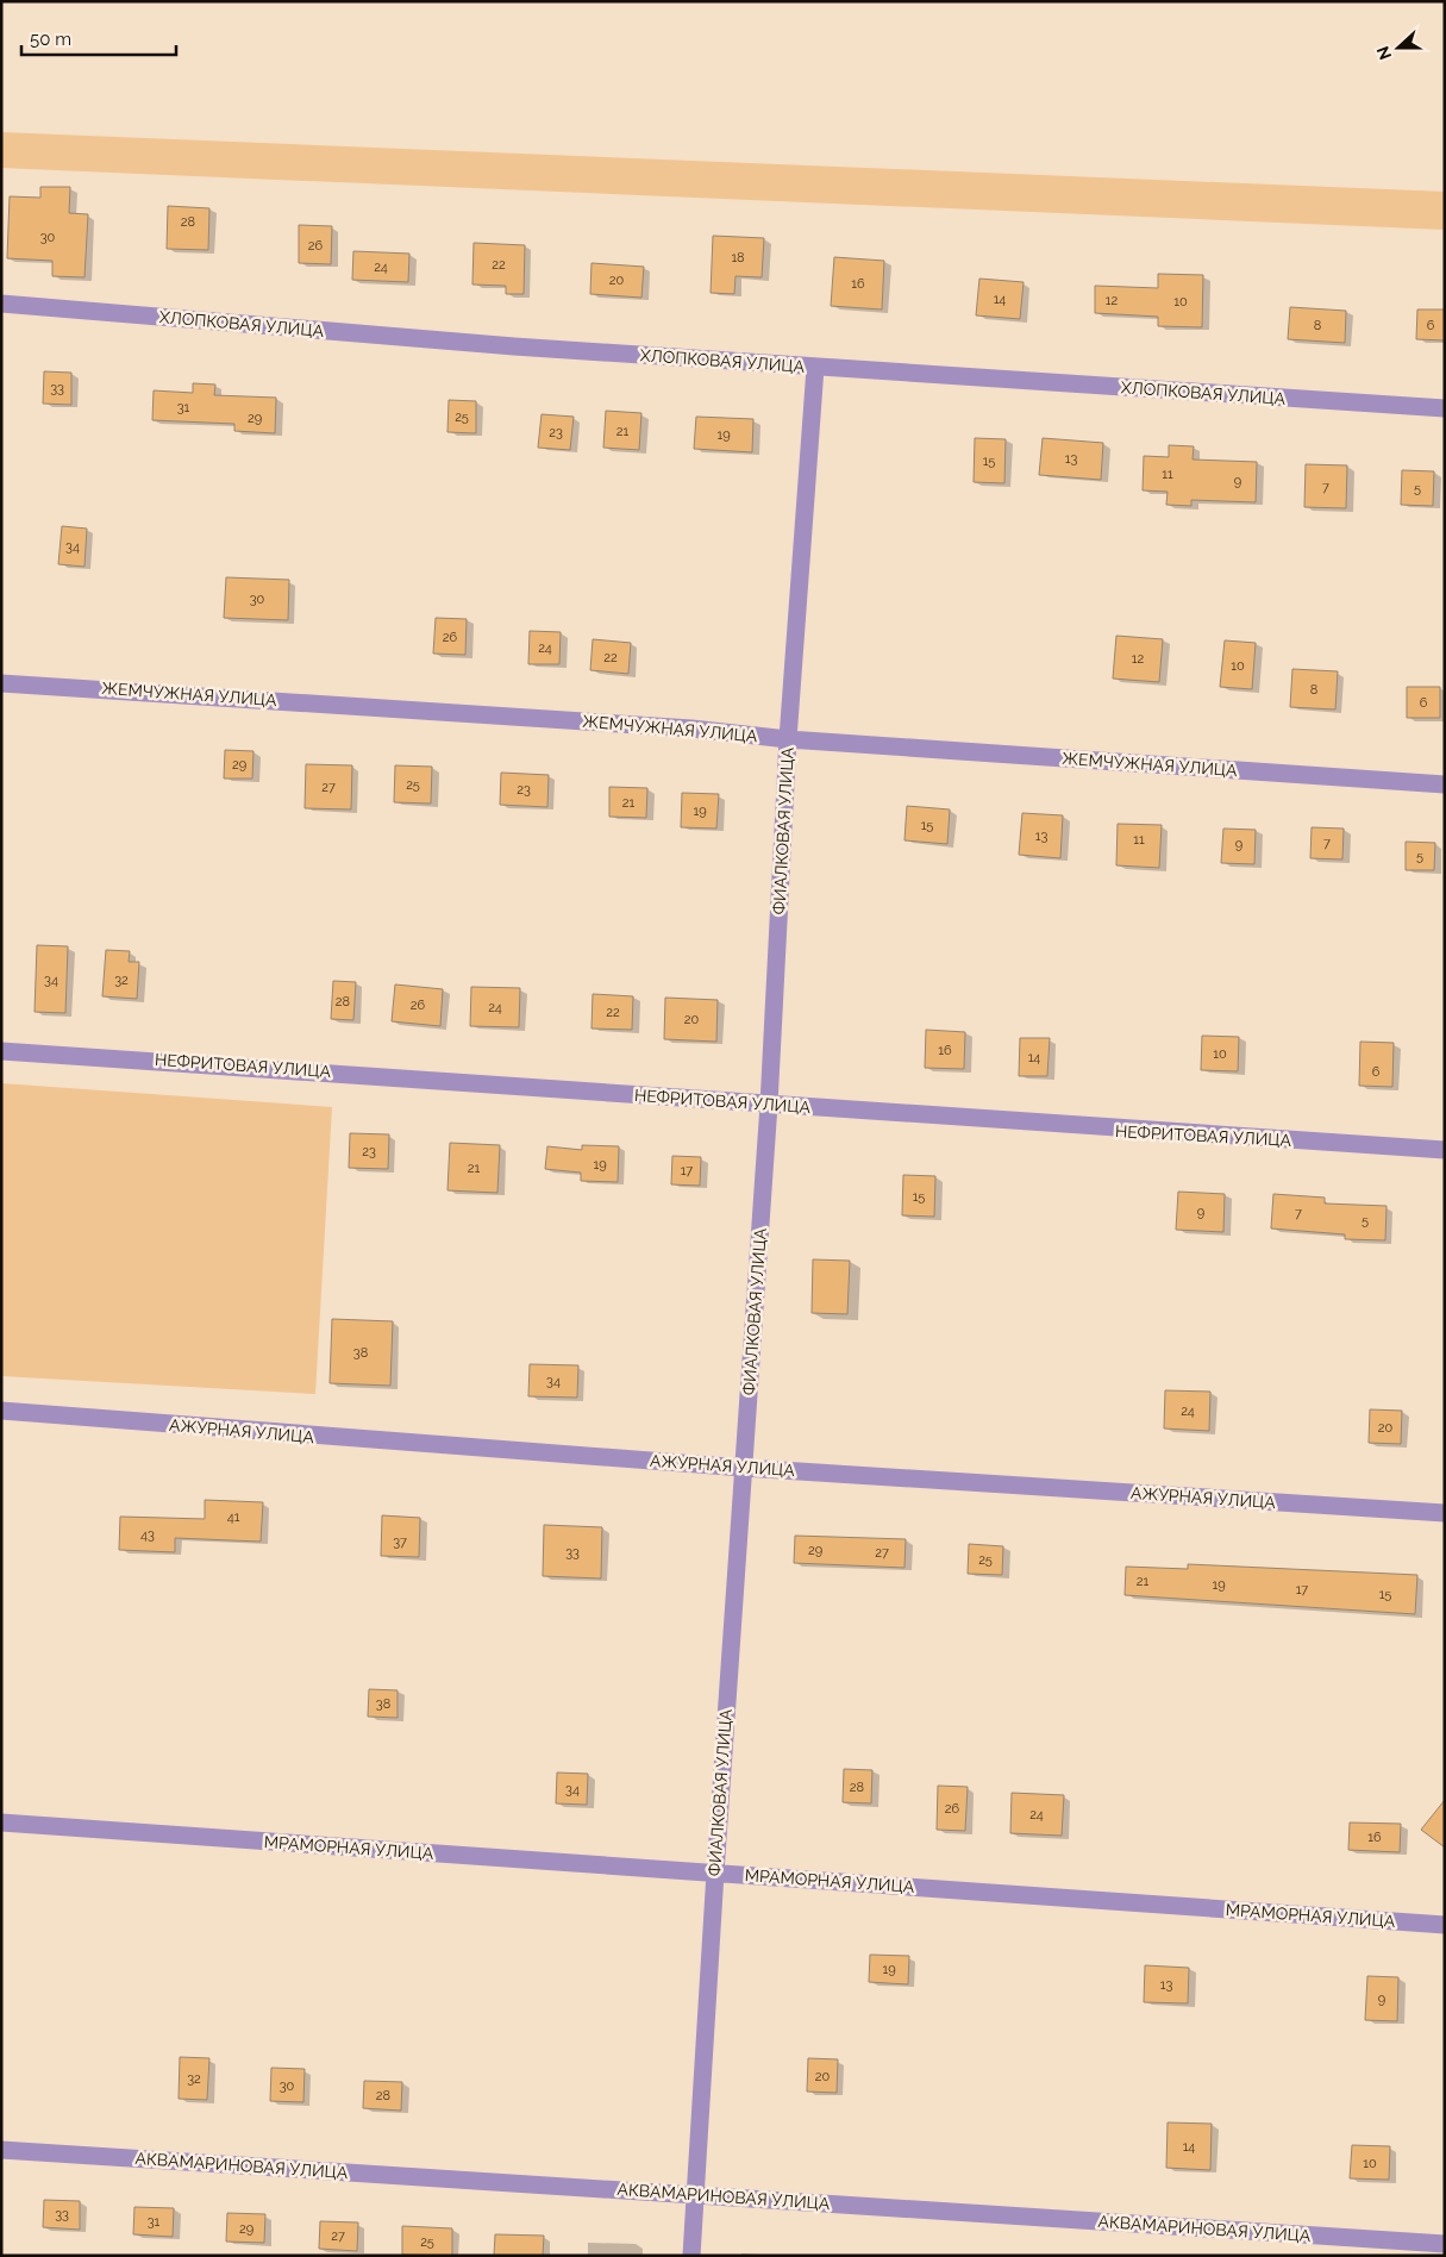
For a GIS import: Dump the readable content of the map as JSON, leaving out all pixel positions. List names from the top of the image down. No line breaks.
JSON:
{"streets":{"street":["ХЛОПКОВАЯ УЛИЦА","ЖЕМЧУЖНАЯ УЛИЦА","ФИАЛКОВАЯ УЛИЦА","НЕФРИТОВАЯ УЛИЦА","АЖУРНАЯ УЛИЦА","МРАМОРНАЯ УЛИЦА","АКВАМАРИНОВАЯ УЛИЦА"]},"crossings":[["ХЛОПКОВАЯ УЛИЦА","ФИАЛКОВАЯ УЛИЦА"],["ЖЕМЧУЖНАЯ УЛИЦА","ФИАЛКОВАЯ УЛИЦА"],["ФИАЛКОВАЯ УЛИЦА","НЕФРИТОВАЯ УЛИЦА"],["ФИАЛКОВАЯ УЛИЦА","АЖУРНАЯ УЛИЦА"],["ФИАЛКОВАЯ УЛИЦА","МРАМОРНАЯ УЛИЦА"],["ФИАЛКОВАЯ УЛИЦА","АКВАМАРИНОВАЯ УЛИЦА"]],"house_numbers":["28","30","26","18","22","24","20","16","14","12","10","8","6","33","31","25","29","21","23","19","13","15","11","9","7","5","34","30","26","24","22","12","10","8","6","29","25","27","23","21","19","15","13","11","7","9","5","34","32","28","26","24","22","20","16","10","14","6","23","19","21","17","15","9","7","5","38","34","24","20","41","43","37","29","33","27","25","21","19","17","15","38","28","34","26","24","16","19","13","9","20","32","30","28","14","10","33","31","29","27","25"],"scale_bar":"50 m","north":"left"}
